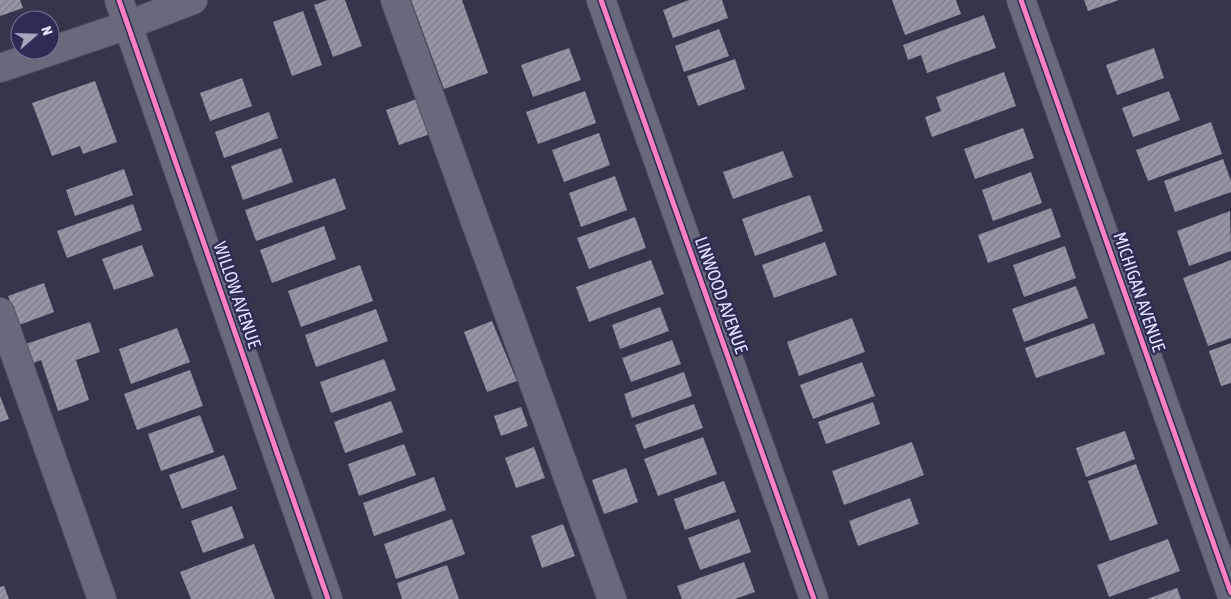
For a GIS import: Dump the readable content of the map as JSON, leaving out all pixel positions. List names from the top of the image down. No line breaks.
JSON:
{"streets":{"street":["MICHIGAN AVENUE","WILLOW AVENUE","LINWOOD AVENUE"]},"north":"right"}
